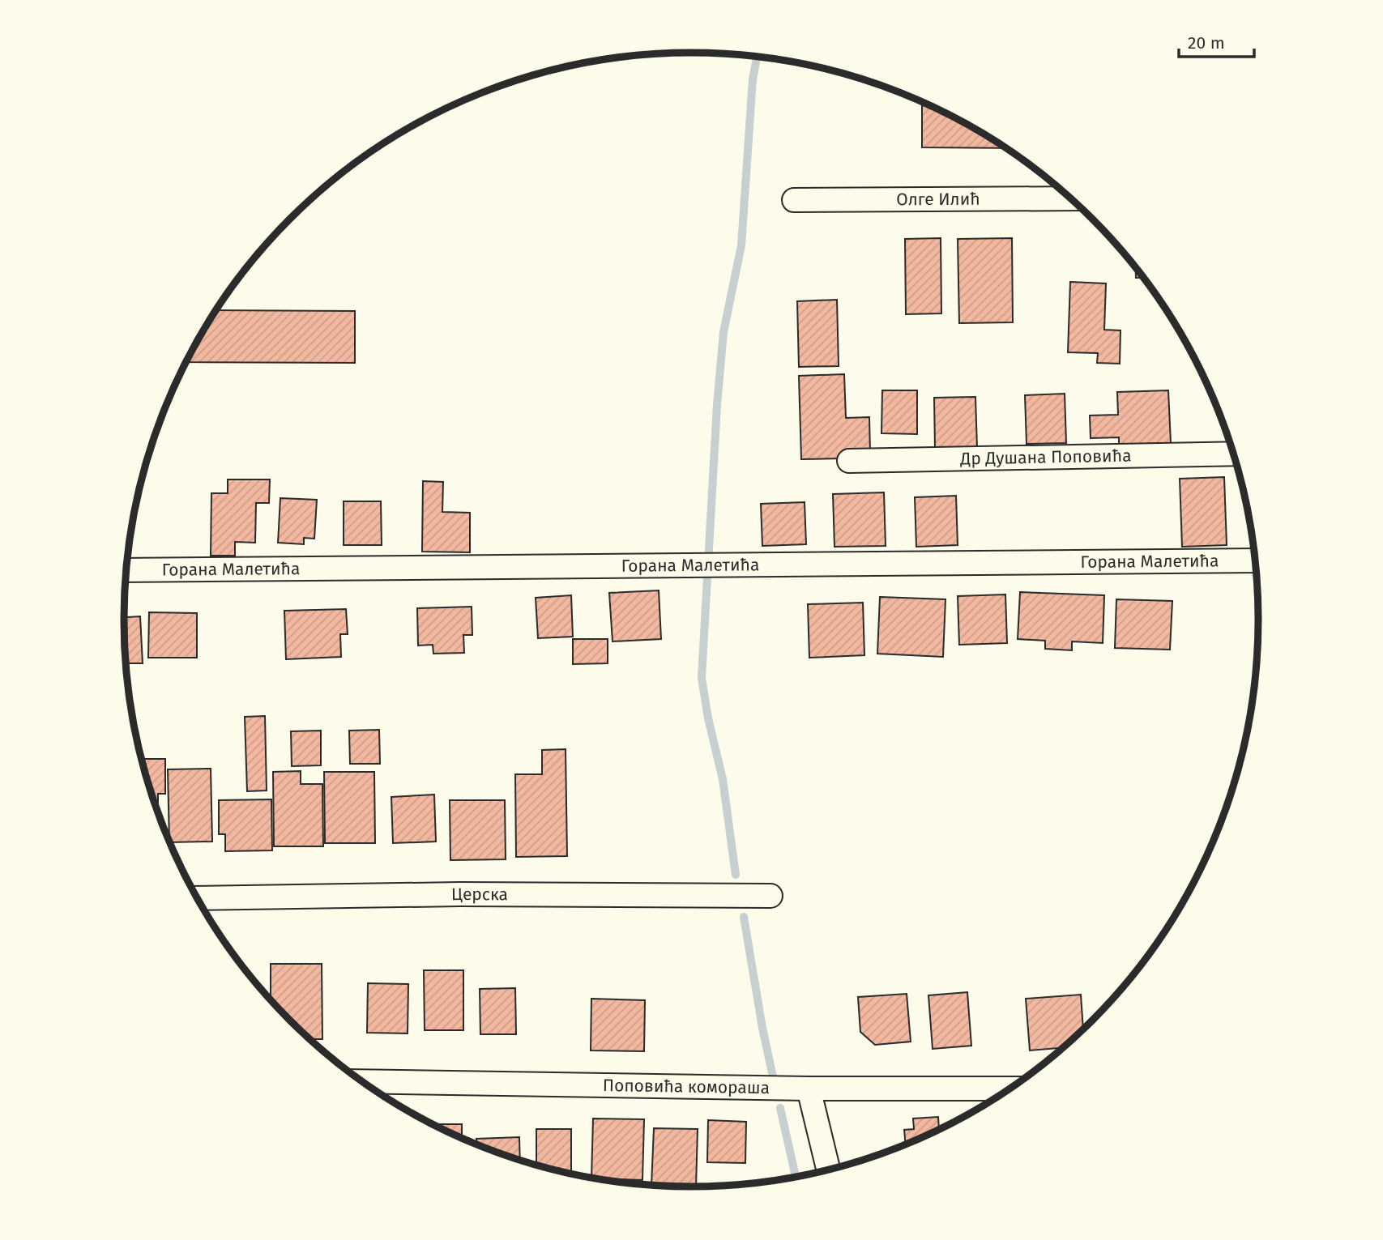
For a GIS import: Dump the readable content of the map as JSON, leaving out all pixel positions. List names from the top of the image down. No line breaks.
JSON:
{"streets":{"street":["Олге Илић","Др Душана Поповића","Горана Малетића","Церска","Поповића комораша"]},"scale_bar":"20 m"}
